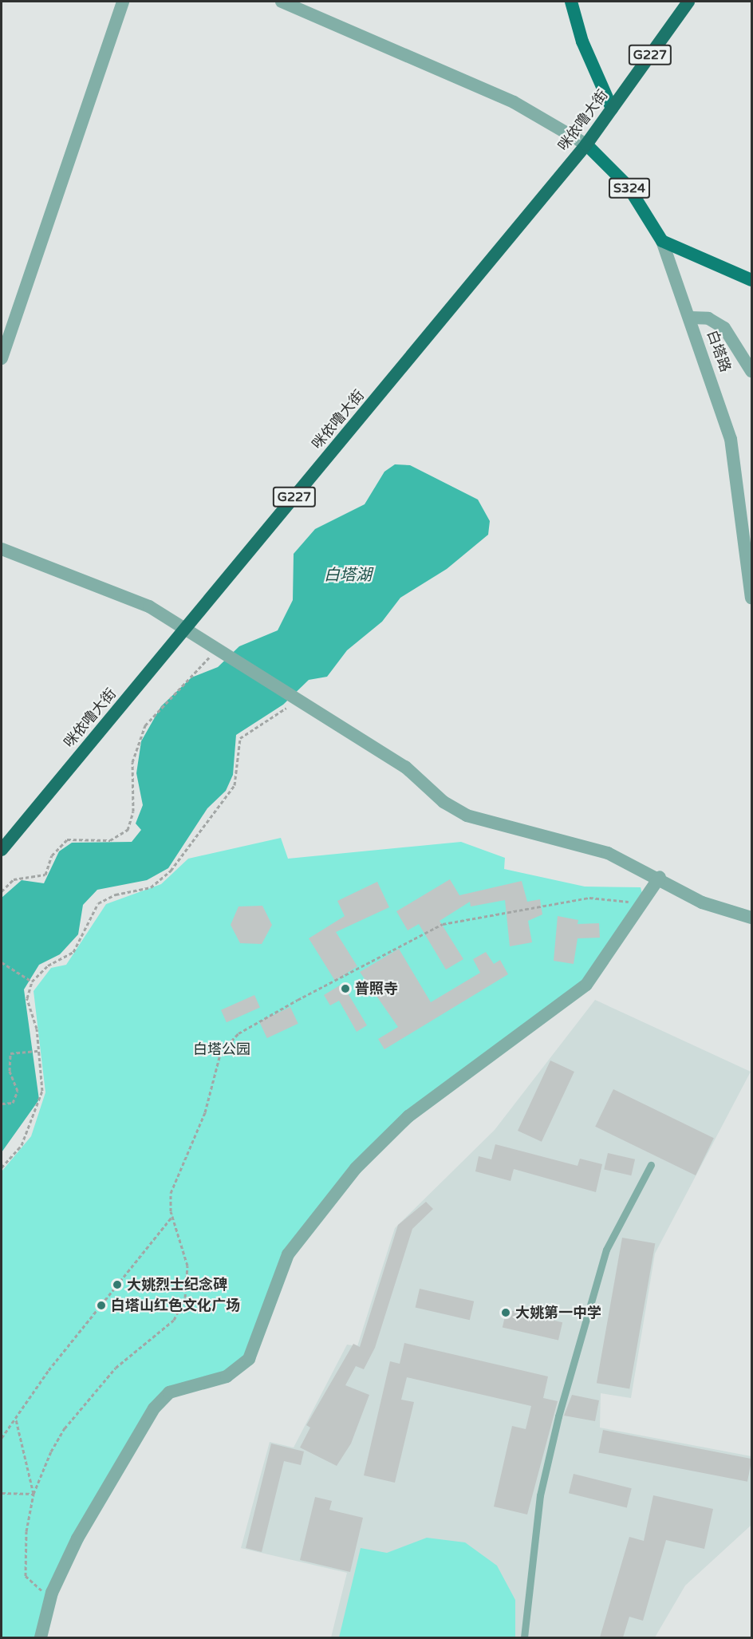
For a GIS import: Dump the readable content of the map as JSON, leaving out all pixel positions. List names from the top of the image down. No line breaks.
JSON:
{"streets":{"highway":["G227","咪依噜大街"],"main road":["S324","白塔路"]},"crossings":[["咪依噜大街","白塔路"]],"water":["白塔湖"],"parks":["白塔公园"],"places":["普照寺","大姚烈士纪念碑","白塔山红色文化广场","大姚第一中学"]}
